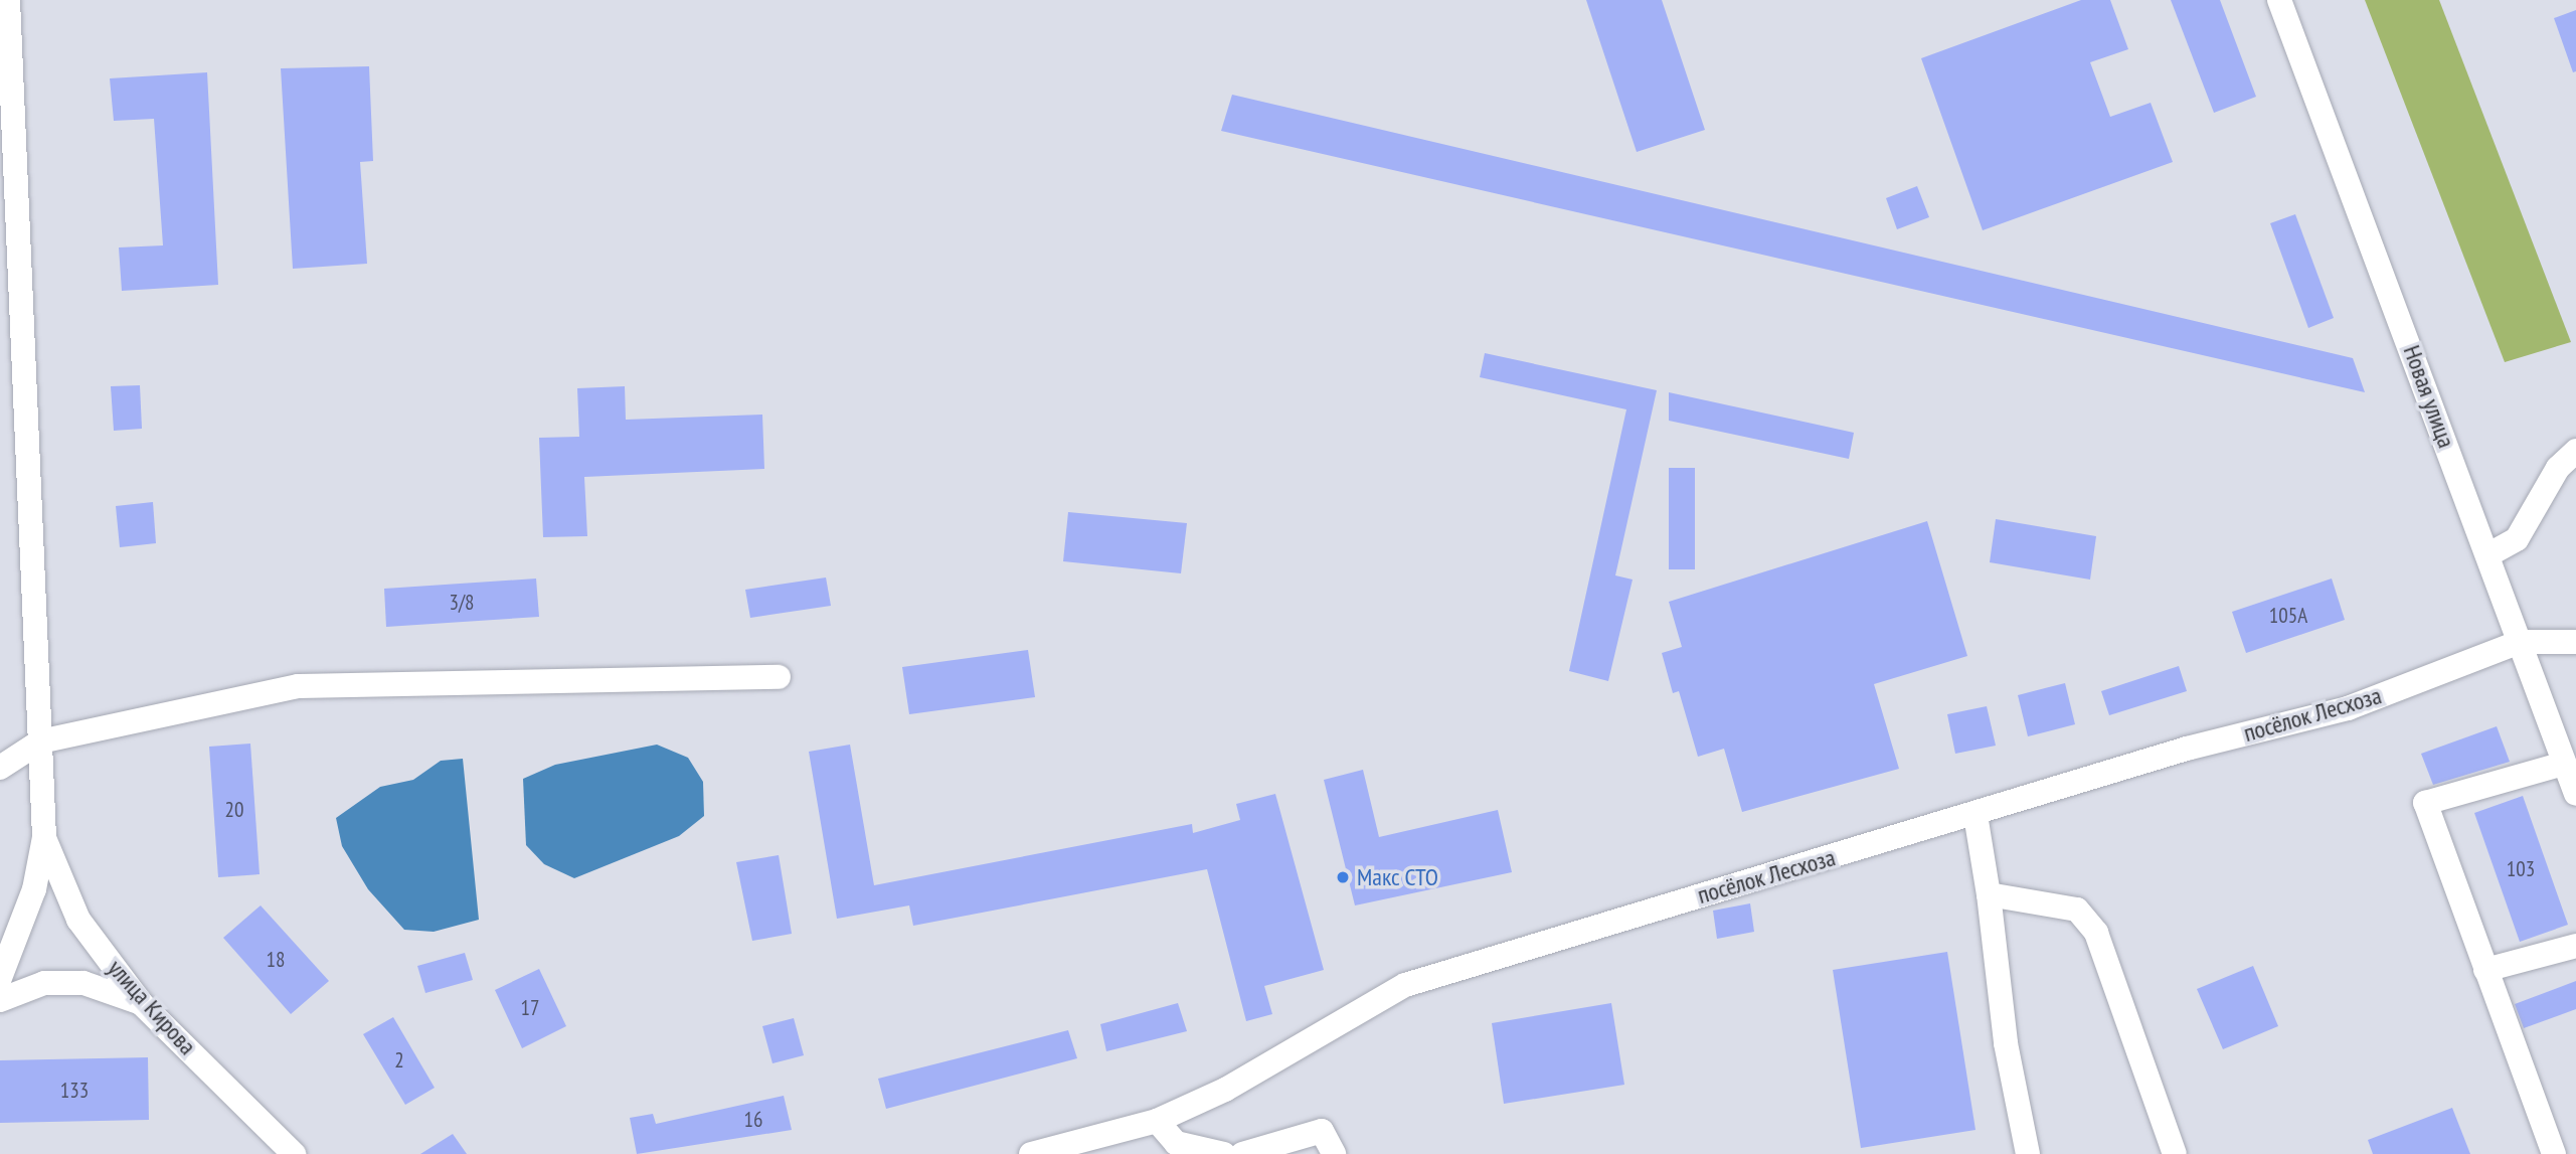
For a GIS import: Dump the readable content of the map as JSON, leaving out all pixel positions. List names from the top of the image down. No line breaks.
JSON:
{"streets":{"street":["Новая улица","посёлок Лесхоза","улица Кирова"]},"crossings":[["Новая улица","посёлок Лесхоза"]],"places":["Макс СТО"],"house_numbers":["3/8","105А","20","103","18","17","2","133","16"]}
